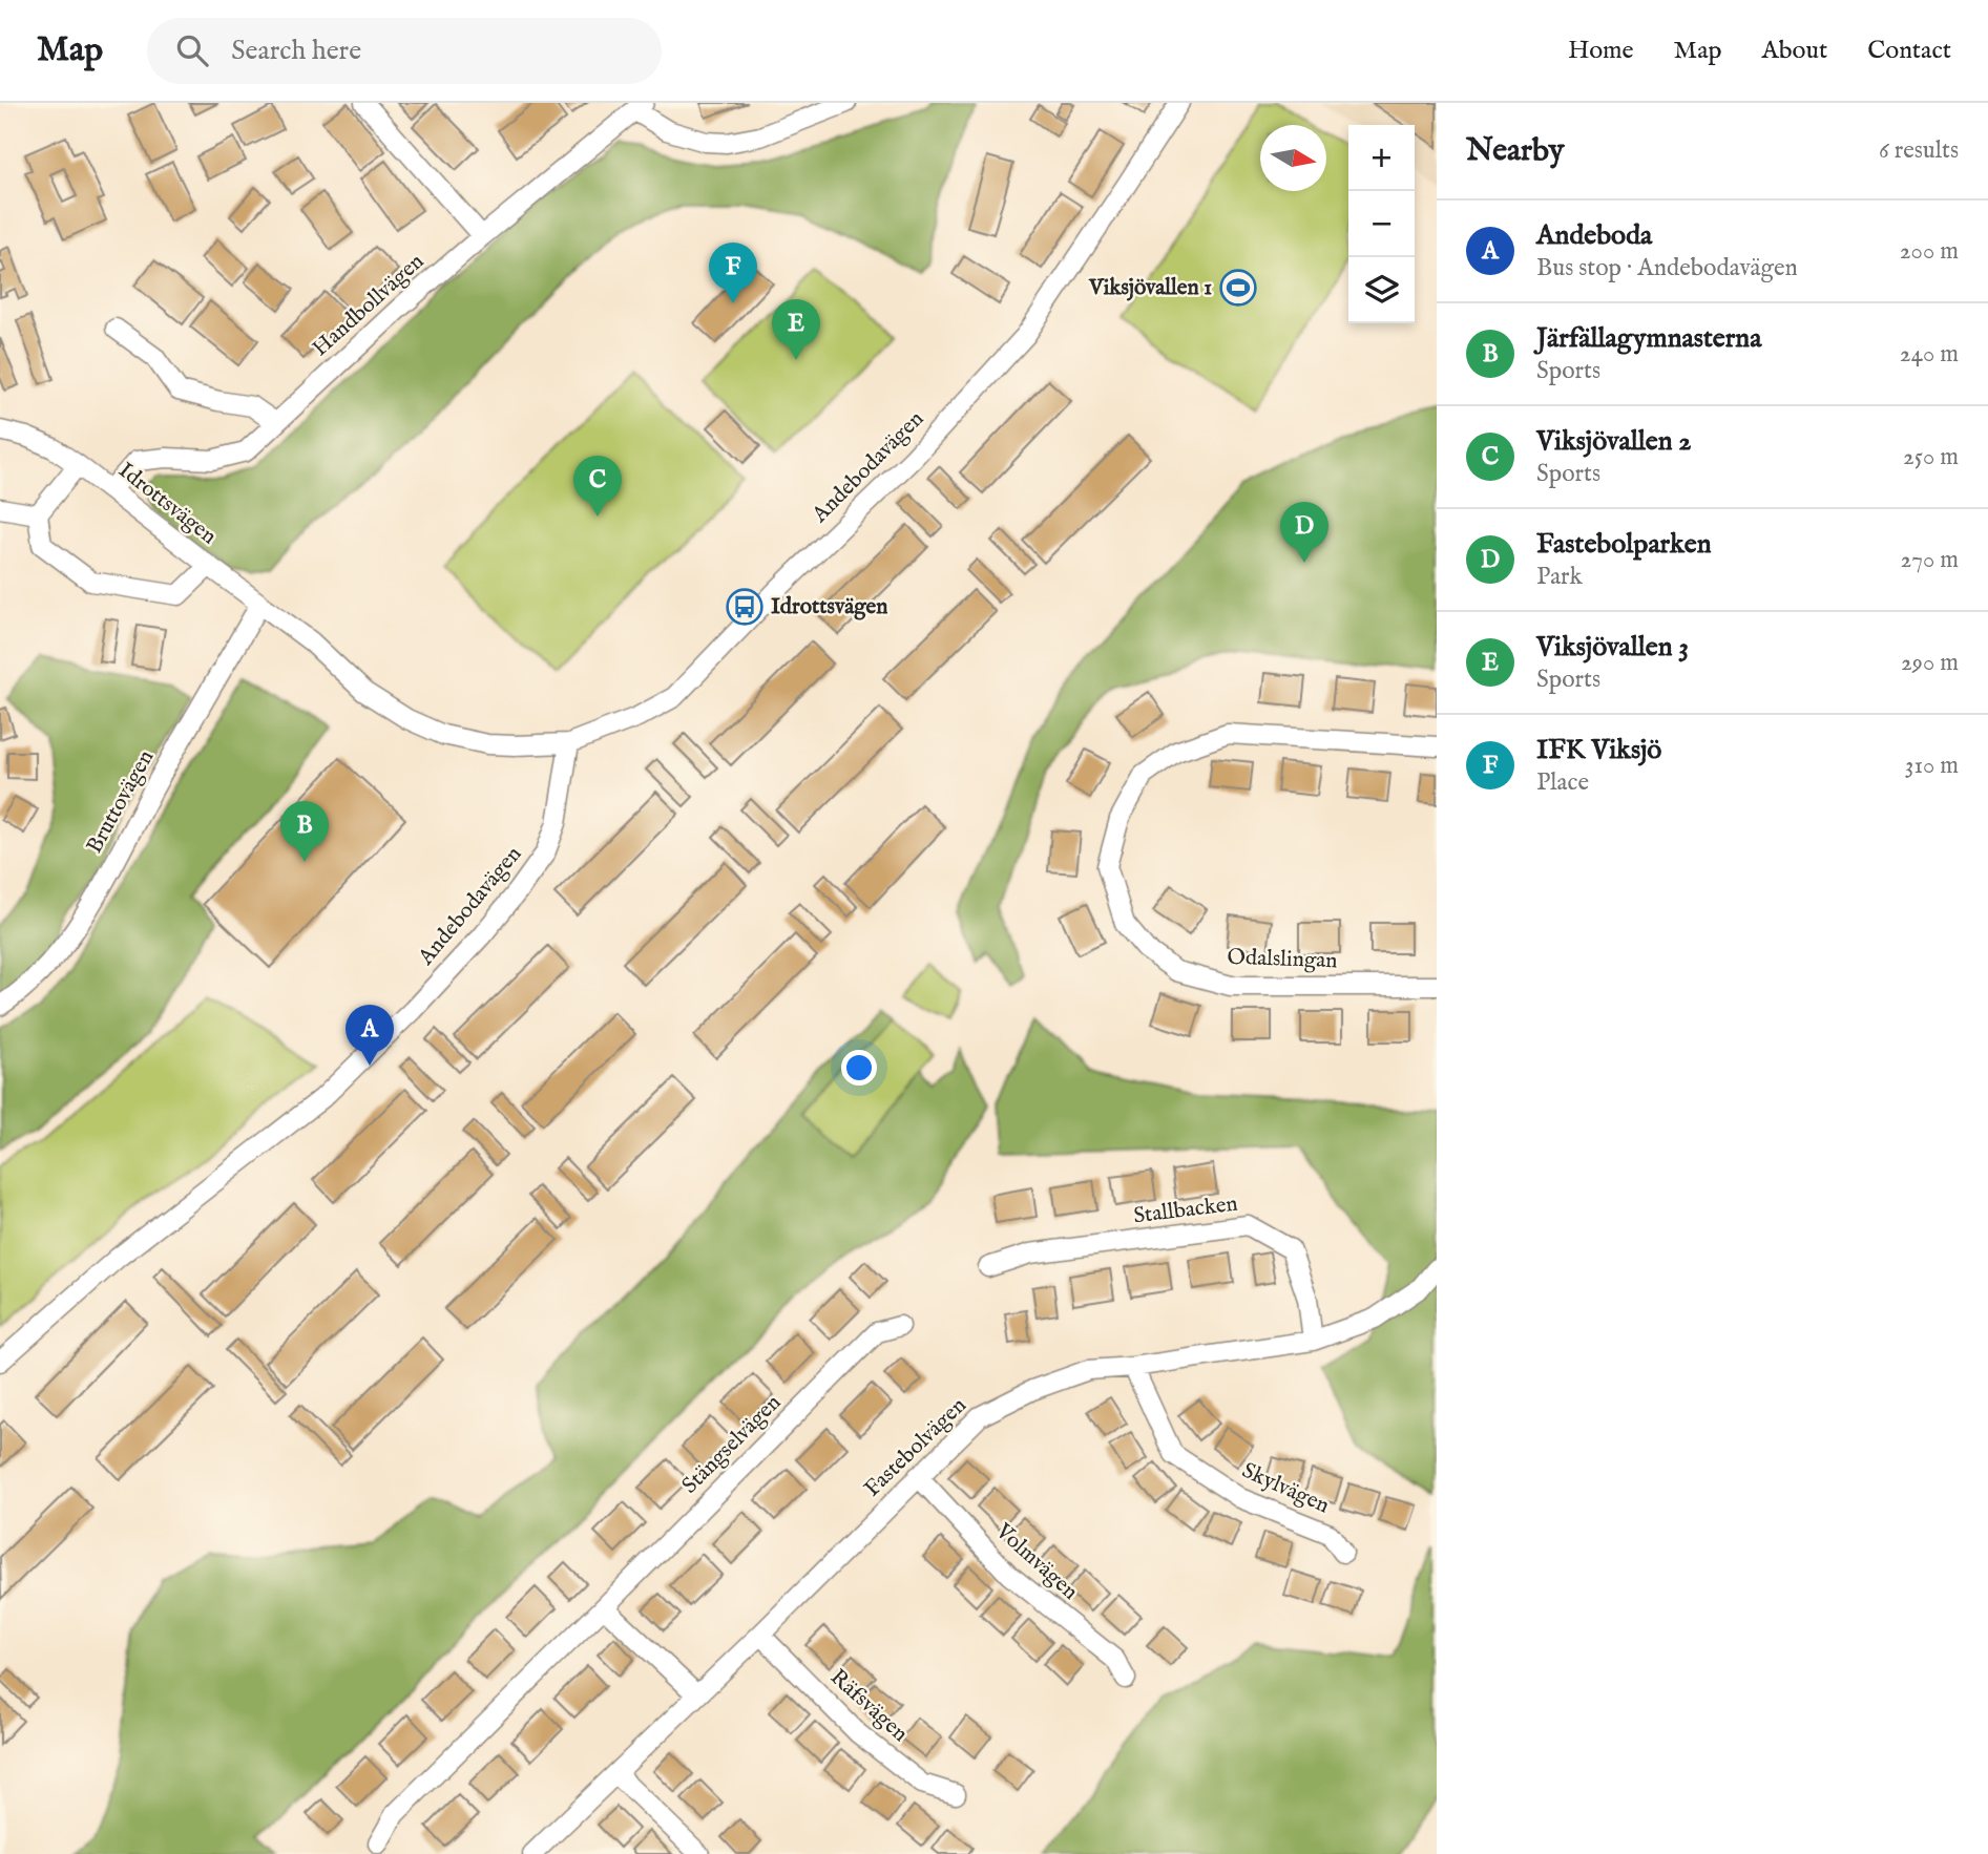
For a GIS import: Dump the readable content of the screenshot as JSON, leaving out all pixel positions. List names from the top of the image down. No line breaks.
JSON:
{"streets":{"street":["Handbollvägen","Andebodavägen","Idrottsvägen","Bruttovägen","Odalslingan","Stallbacken","Stängselvägen","Fastebolvägen","Skylvägen","Volmvägen","Räfsvägen"]},"crossings":[["Handbollvägen","Idrottsvägen"],["Andebodavägen","Idrottsvägen"],["Idrottsvägen","Bruttovägen"],["Stallbacken","Fastebolvägen"],["Fastebolvägen","Skylvägen"],["Fastebolvägen","Volmvägen"],["Fastebolvägen","Räfsvägen"]],"places":{"sports":["Viksjövallen 1"],"bus stop":["Idrottsvägen"]},"north":"right","page":{"header":"Map","search":"Search here","nav":["Home","Map","About","Contact"],"heading":["Nearby","6 results"],"map_buttons":["+","−"],"list":[{"mark":"A","name":"Andeboda","note":"Bus stop · Andebodavägen","value":"200 m"},{"mark":"B","name":"Järfällagymnasterna","note":"Sports","value":"240 m"},{"mark":"C","name":"Viksjövallen 2","note":"Sports","value":"250 m"},{"mark":"D","name":"Fastebolparken","note":"Park","value":"270 m"},{"mark":"E","name":"Viksjövallen 3","note":"Sports","value":"290 m"},{"mark":"F","name":"IFK Viksjö","note":"Place","value":"310 m"}],"pins":["F","E","C","D","B","A"]}}
